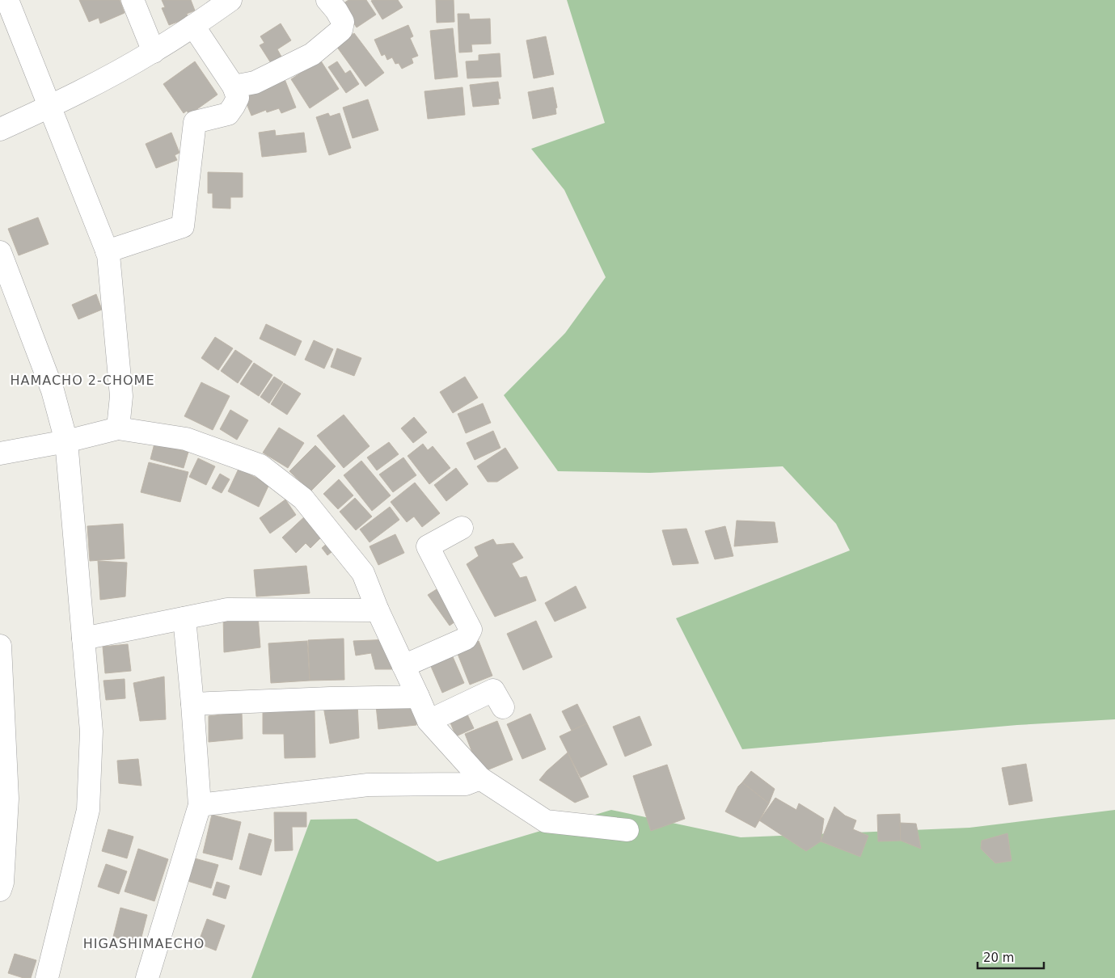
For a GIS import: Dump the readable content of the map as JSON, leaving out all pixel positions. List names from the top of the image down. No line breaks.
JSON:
{"districts":["HAMACHO 2-CHOME","HIGASHIMAECHO"],"scale_bar":"20 m"}
